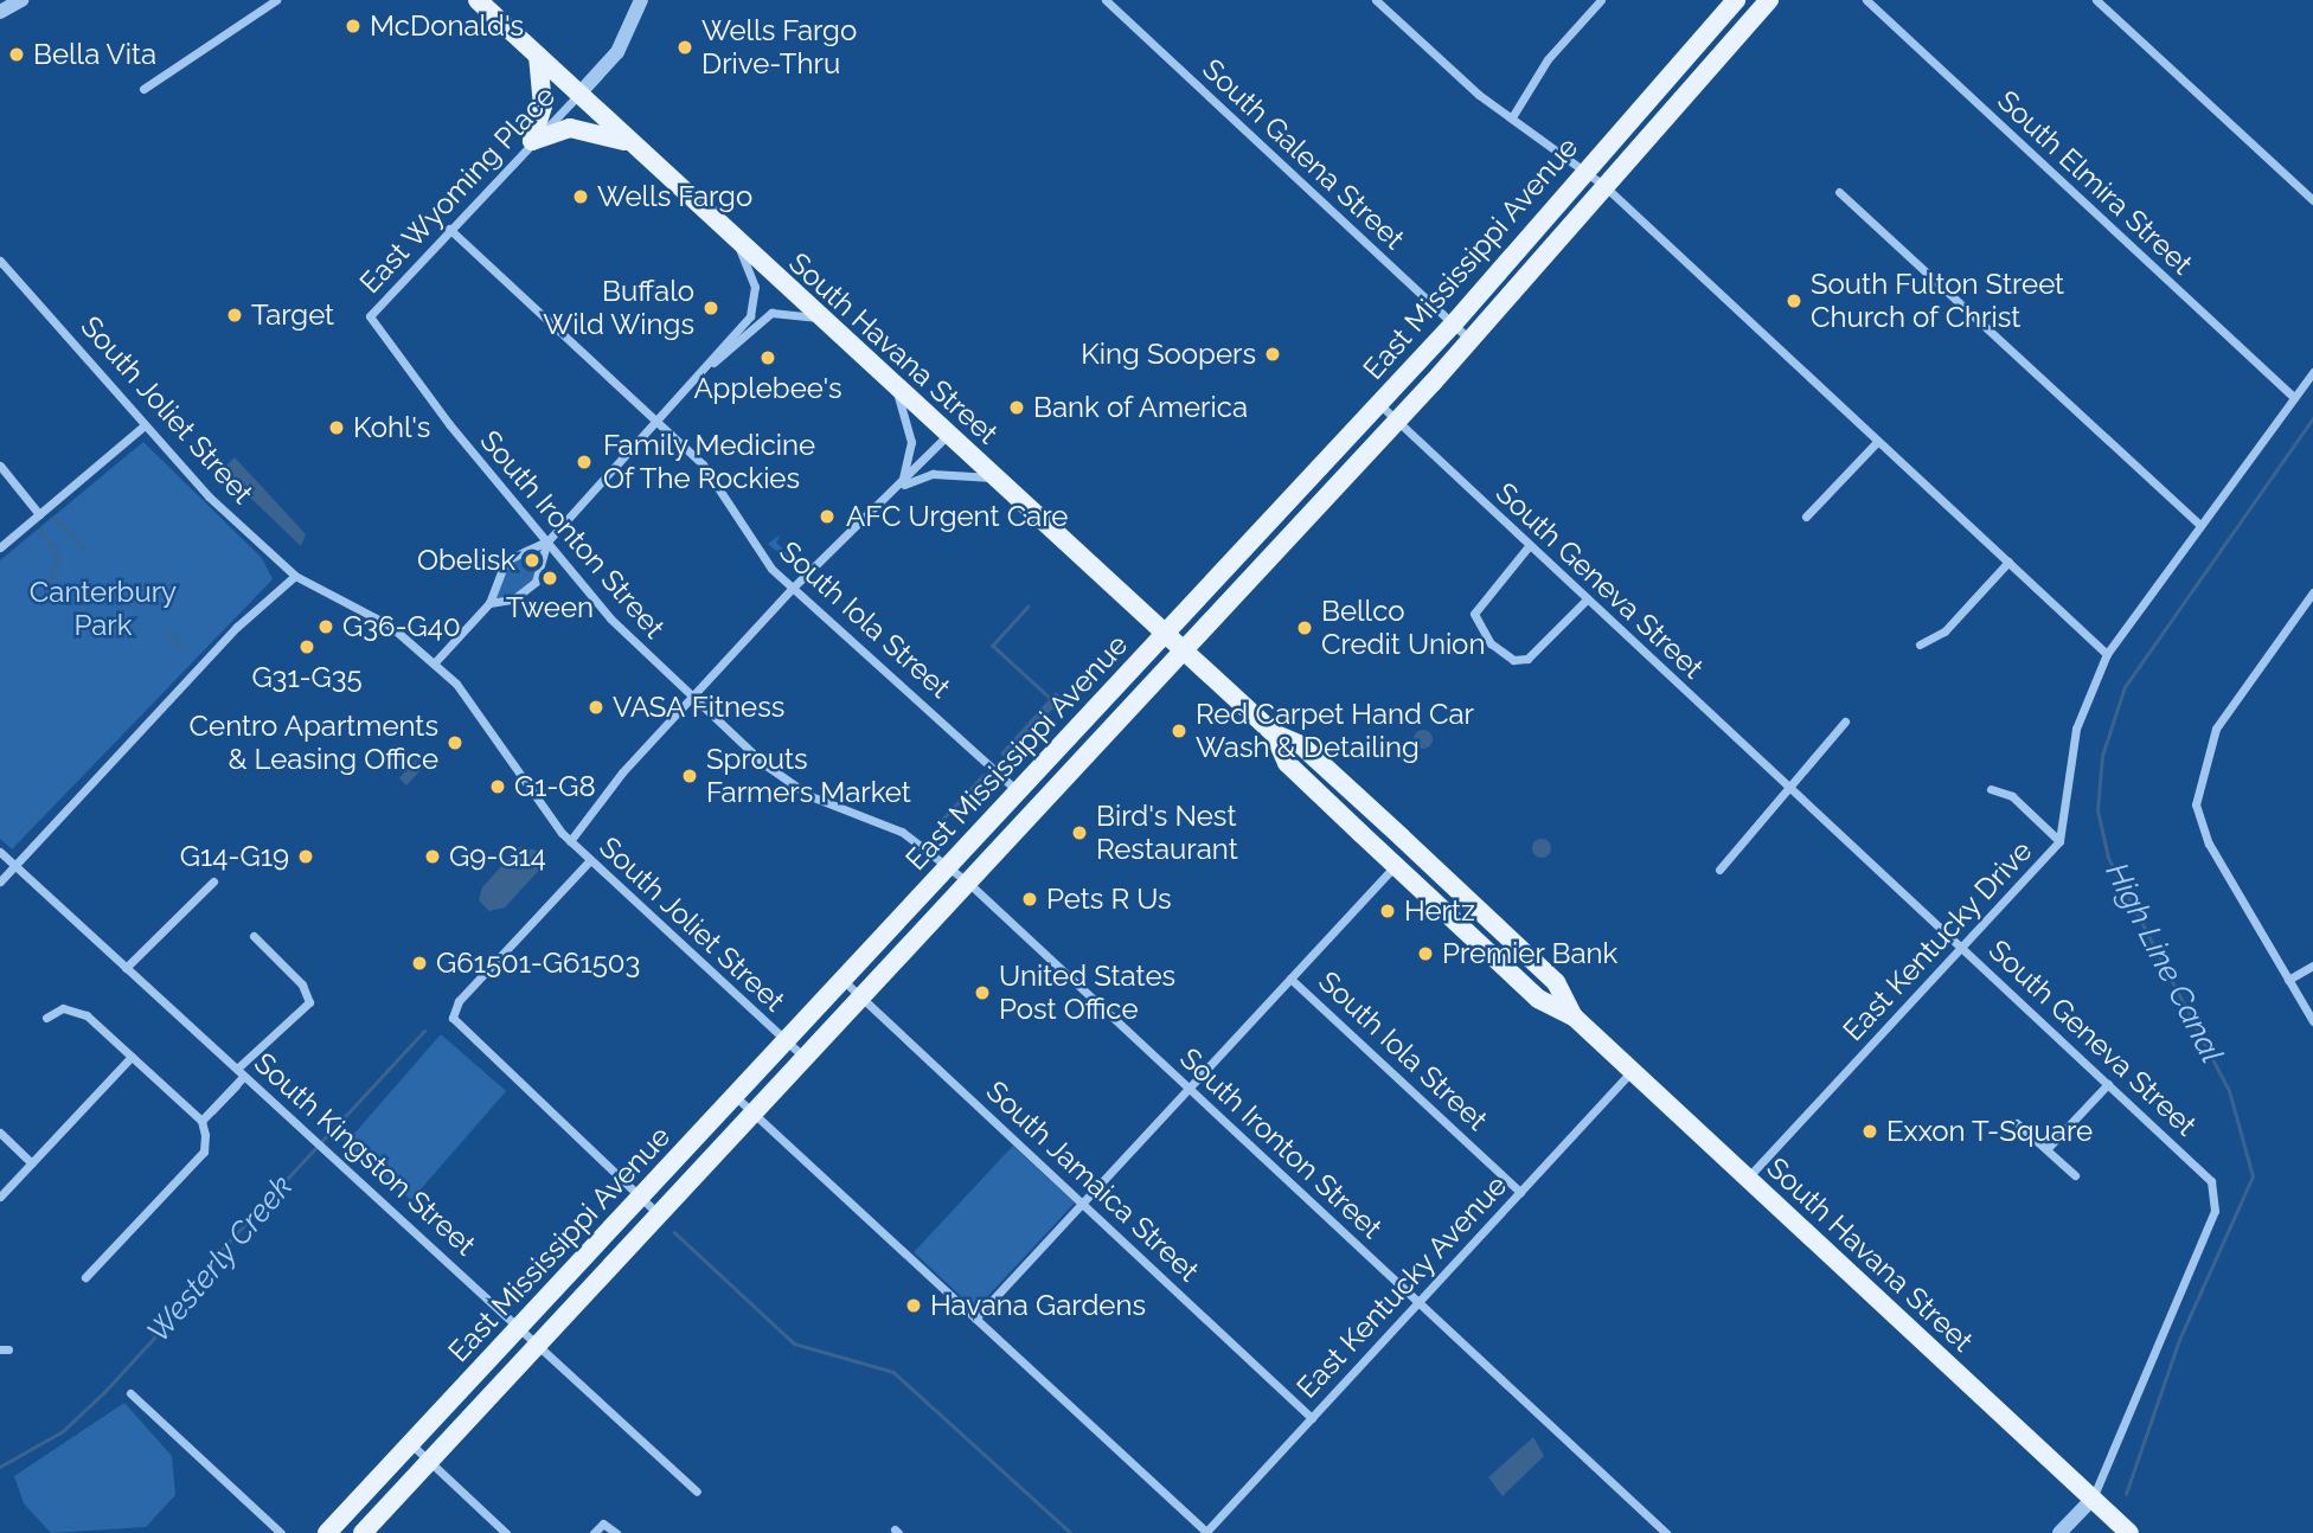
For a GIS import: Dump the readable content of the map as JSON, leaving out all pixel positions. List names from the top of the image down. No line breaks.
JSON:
{"streets":{"main road":["East Mississippi Avenue","South Havana Street"],"street":["South Galena Street","South Elmira Street","East Wyoming Place","South Joliet Street","South Ironton Street","South Geneva Street","South Iola Street","East Kentucky Drive","South Kingston Street","South Jamaica Street","East Kentucky Avenue"]},"crossings":[["South Galena Street","East Mississippi Avenue"],["South Elmira Street","East Kentucky Drive"],["East Wyoming Place","South Havana Street"],["East Wyoming Place","South Ironton Street"],["East Wyoming Place","South Iola Street"],["East Mississippi Avenue","South Havana Street"],["East Mississippi Avenue","South Joliet Street"],["East Mississippi Avenue","South Ironton Street"],["East Mississippi Avenue","South Geneva Street"],["East Mississippi Avenue","South Iola Street"],["East Mississippi Avenue","South Kingston Street"],["East Mississippi Avenue","South Jamaica Street"],["South Havana Street","South Geneva Street"],["South Havana Street","East Kentucky Drive"],["South Havana Street","East Kentucky Avenue"],["South Ironton Street","East Kentucky Avenue"],["South Geneva Street","East Kentucky Drive"],["South Iola Street","East Kentucky Avenue"],["South Jamaica Street","East Kentucky Avenue"]],"water":["High Line Canal","Westerly Creek"],"parks":["Canterbury Park"],"places":["McDonald's","Wells Fargo Drive-Thru","Bella Vita","Wells Fargo","South Fulton Street Church of Christ","Buffalo Wild Wings","Target","King Soopers","Applebee's","Bank of America","Kohl's","Family Medicine Of The Rockies","AFC Urgent Care","Obelisk","Tween","G36-G40","Bellco Credit Union","G31-G35","VASA Fitness","Red Carpet Hand Car Wash & Detailing","Centro Apartments & Leasing Office","Sprouts Farmers Market","G1-G8","Bird's Nest Restaurant","G14-G19","G9-G14","Pets R Us","Hertz","Premier Bank","G61501-G61503","United States Post Office","Exxon T-Square","Havana Gardens"]}
